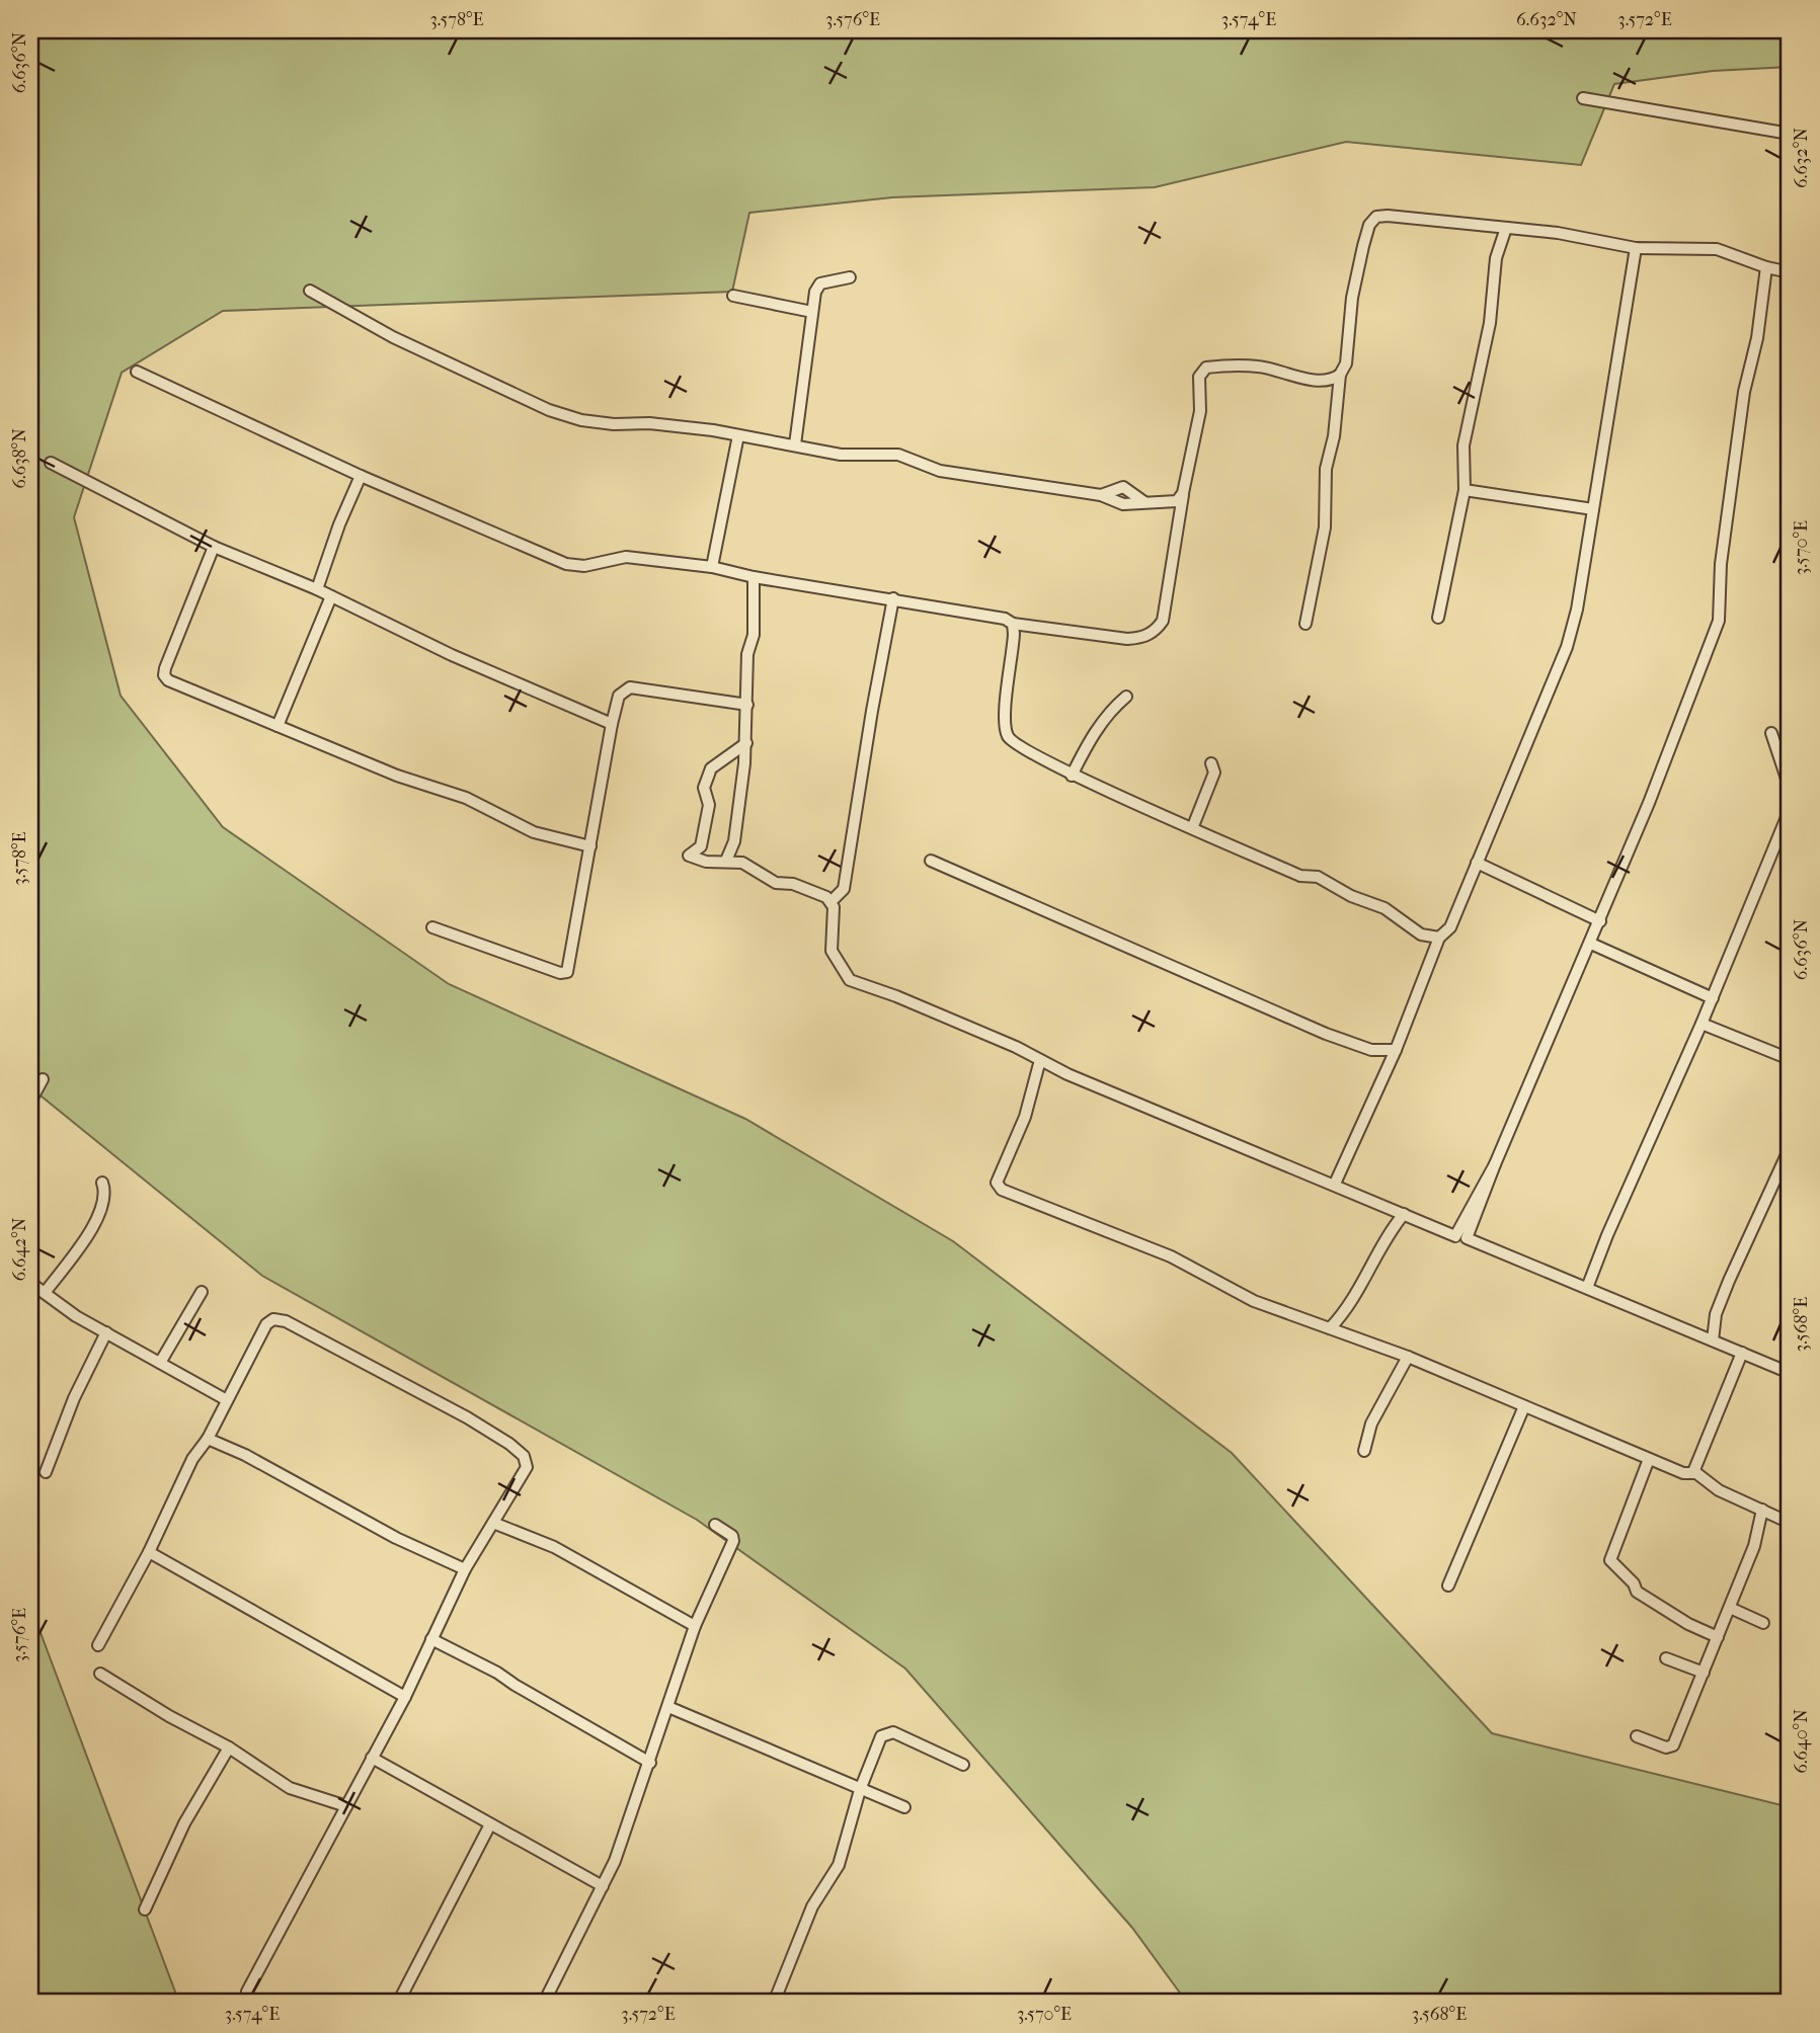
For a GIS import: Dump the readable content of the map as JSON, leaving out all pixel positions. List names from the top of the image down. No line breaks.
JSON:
{"coordinates":["3.578°E","3.576°E","3.574°E","6.632°N","3.572°E","6.636°N","6.638°N","3.570°E","6.642°N","3.568°E","6.640°N"]}
